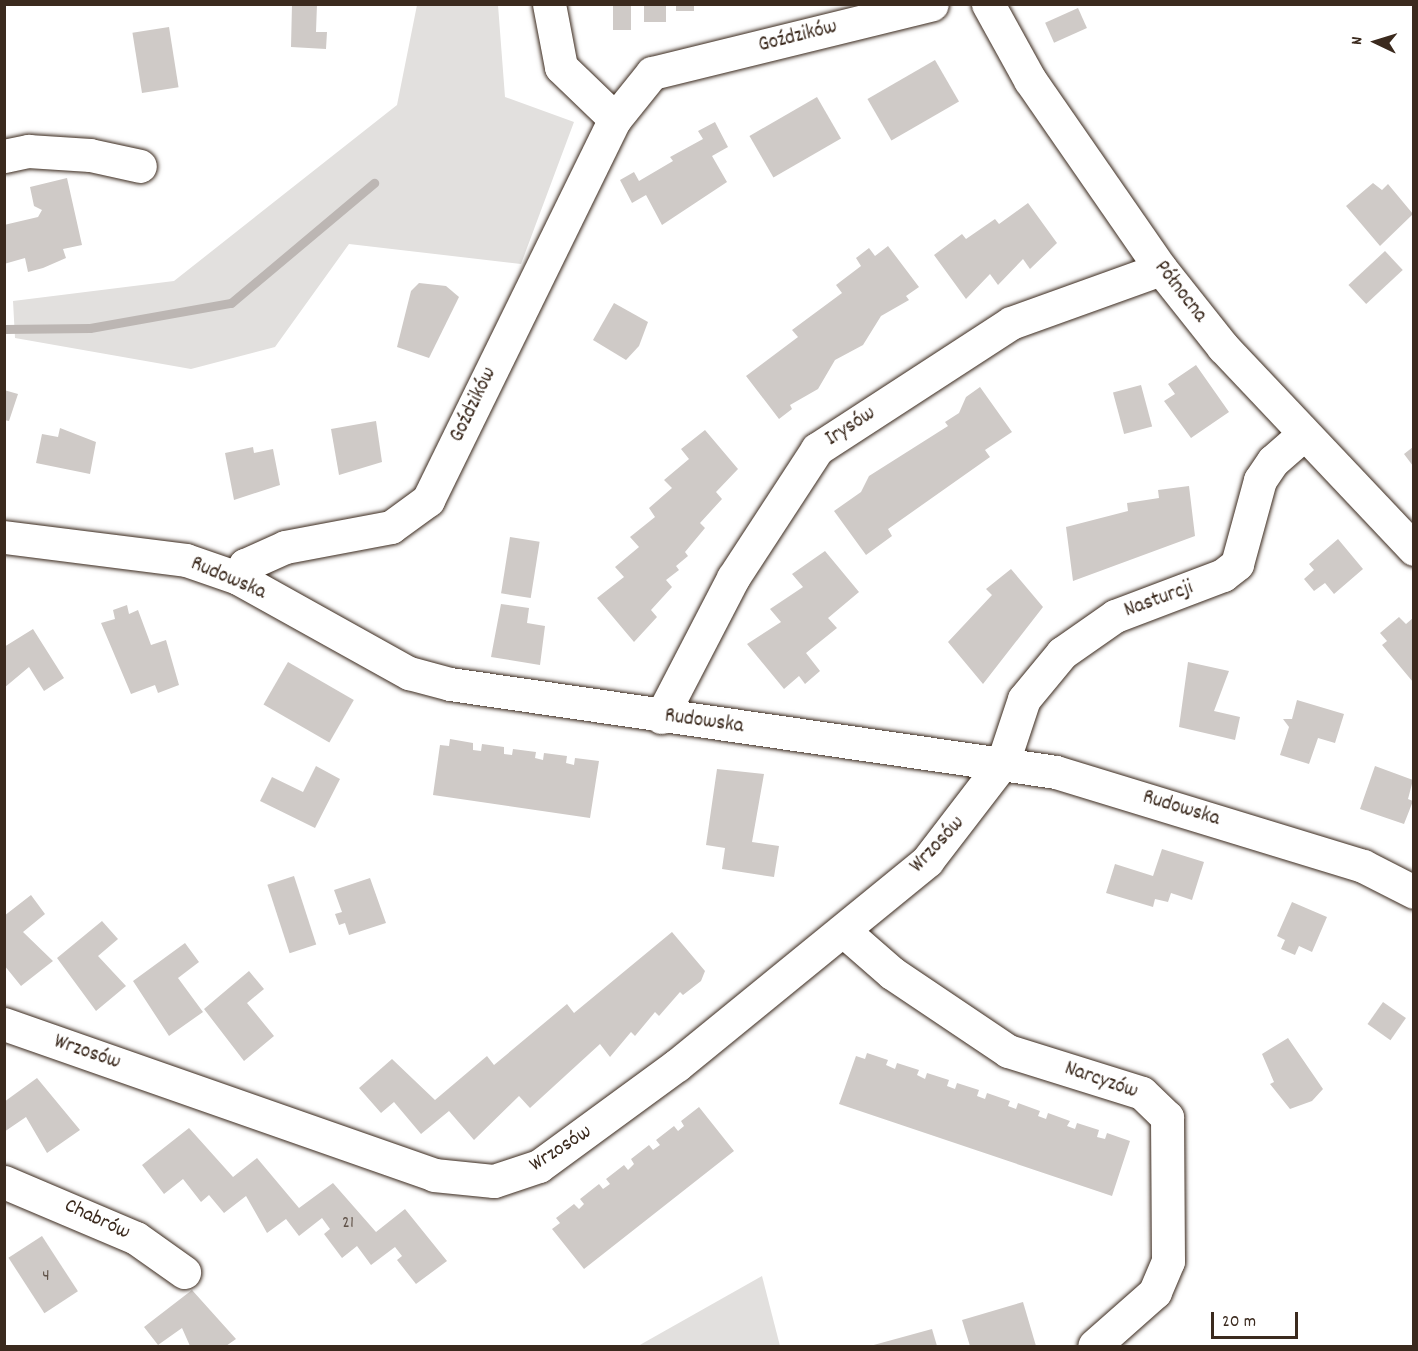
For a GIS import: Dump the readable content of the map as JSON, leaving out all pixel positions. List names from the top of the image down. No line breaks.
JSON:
{"streets":{"street":["Goździków","Północna","Irysów","Rudowska","Nasturcji","Wrzosów","Narcyzów","Chabrów"]},"crossings":[["Goździków","Rudowska"],["Północna","Irysów"],["Północna","Nasturcji"],["Irysów","Rudowska"],["Rudowska","Nasturcji"],["Rudowska","Wrzosów"],["Nasturcji","Wrzosów"],["Wrzosów","Narcyzów"]],"house_numbers":["21","4"],"scale_bar":"20 m","north":"left"}
